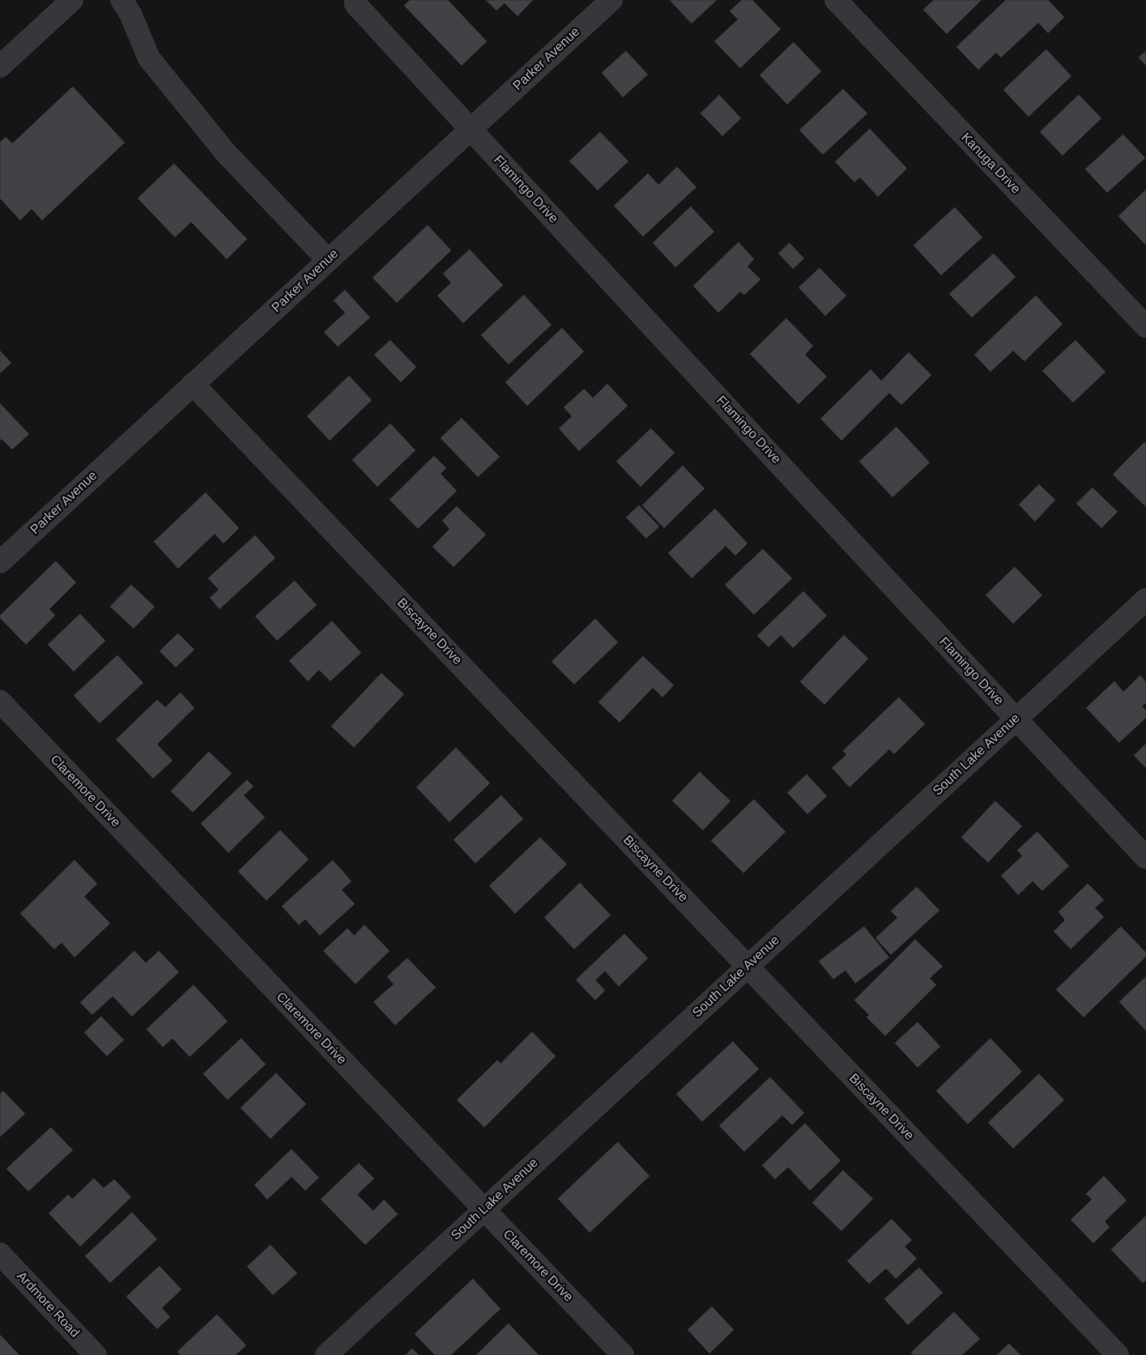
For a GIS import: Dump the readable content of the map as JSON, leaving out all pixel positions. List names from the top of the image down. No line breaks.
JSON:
{"streets":{"street":["Parker Avenue","Kanuga Drive","Flamingo Drive","Biscayne Drive","South Lake Avenue","Claremore Drive","Ardmore Road"]},"crossings":[["Parker Avenue","Flamingo Drive"],["Parker Avenue","Biscayne Drive"],["Flamingo Drive","South Lake Avenue"],["Biscayne Drive","South Lake Avenue"],["South Lake Avenue","Claremore Drive"]]}
